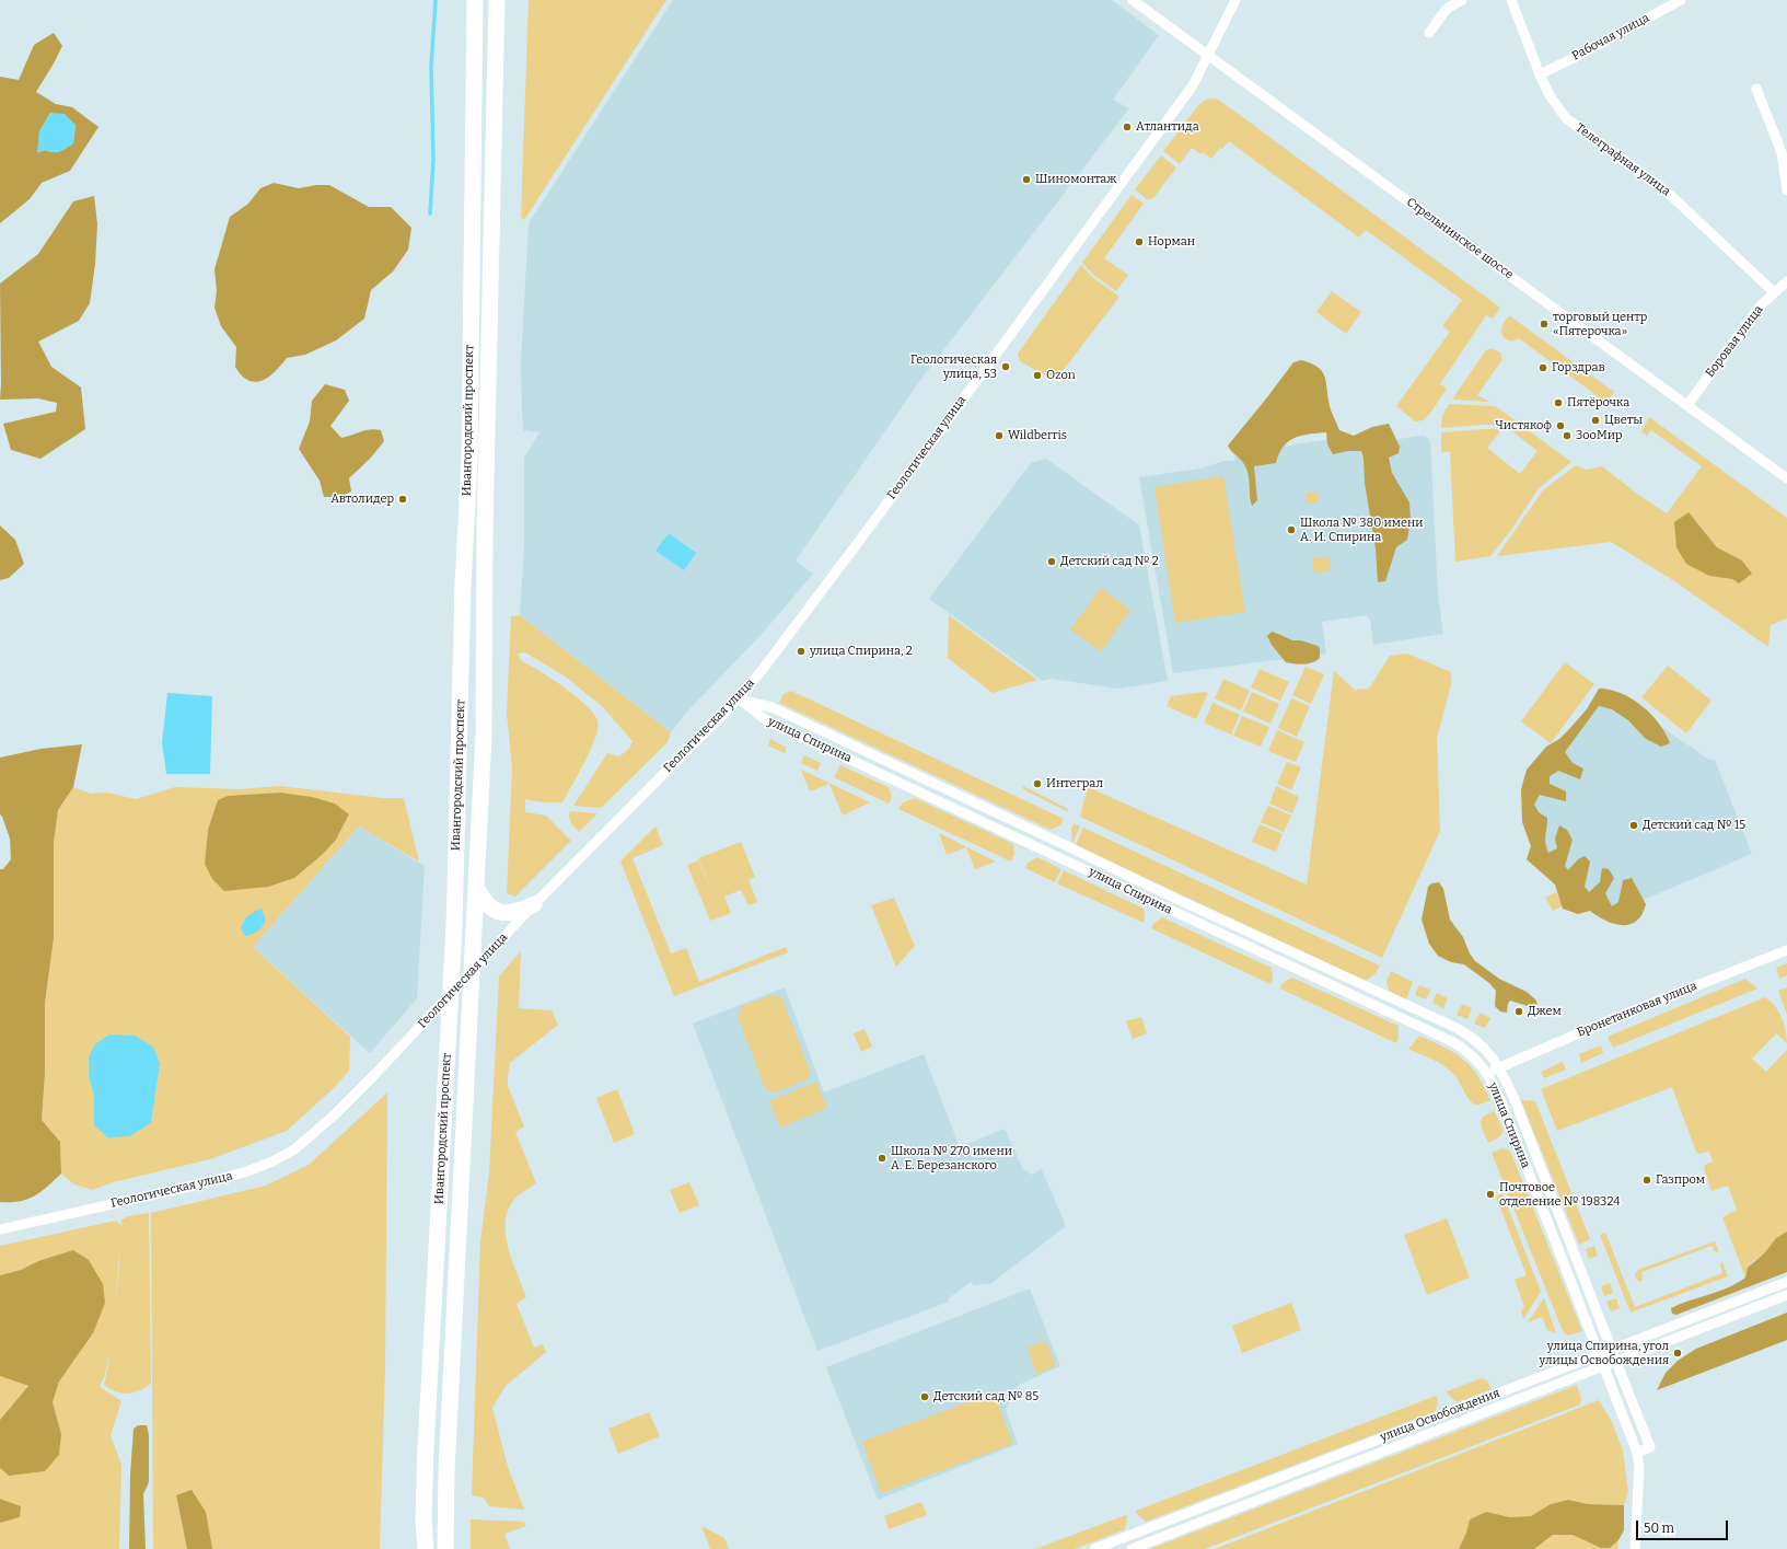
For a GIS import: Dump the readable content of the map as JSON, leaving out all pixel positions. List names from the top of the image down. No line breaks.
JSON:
{"streets":{"highway":["Ивангородский проспект"],"street":["Рабочая улица","Телеграфная улица","Стрельнинское шоссе","Боровая улица","Геологическая улица","улица Спирина","Бронетанковая улица","улица Освобождения"]},"crossings":[["Рабочая улица","Телеграфная улица"],["Телеграфная улица","Боровая улица"],["Стрельнинское шоссе","Боровая улица"],["Стрельнинское шоссе","Геологическая улица"],["Ивангородский проспект","Геологическая улица"],["Геологическая улица","улица Спирина"],["улица Спирина","Бронетанковая улица"],["улица Спирина","улица Освобождения"]],"places":["Атлантида","Шиномонтаж","Норман","торговый центр «Пятерочка»","Геологическая улица, 53","Горздрав","Ozon","Пятёрочка","Цветы","Чистякоф","Wildberris","ЗооМир","Автолидер","Школа № 380 имени А. И. Спирина","Детский сад № 2","улица Спирина, 2","Интеграл","Детский сад № 15","Джем","Школа № 270 имени А. Е. Березанского","Газпром","Почтовое отделение № 198324","улица Спирина, угол улицы Освобождения","Детский сад № 85"],"scale_bar":"50 m"}
